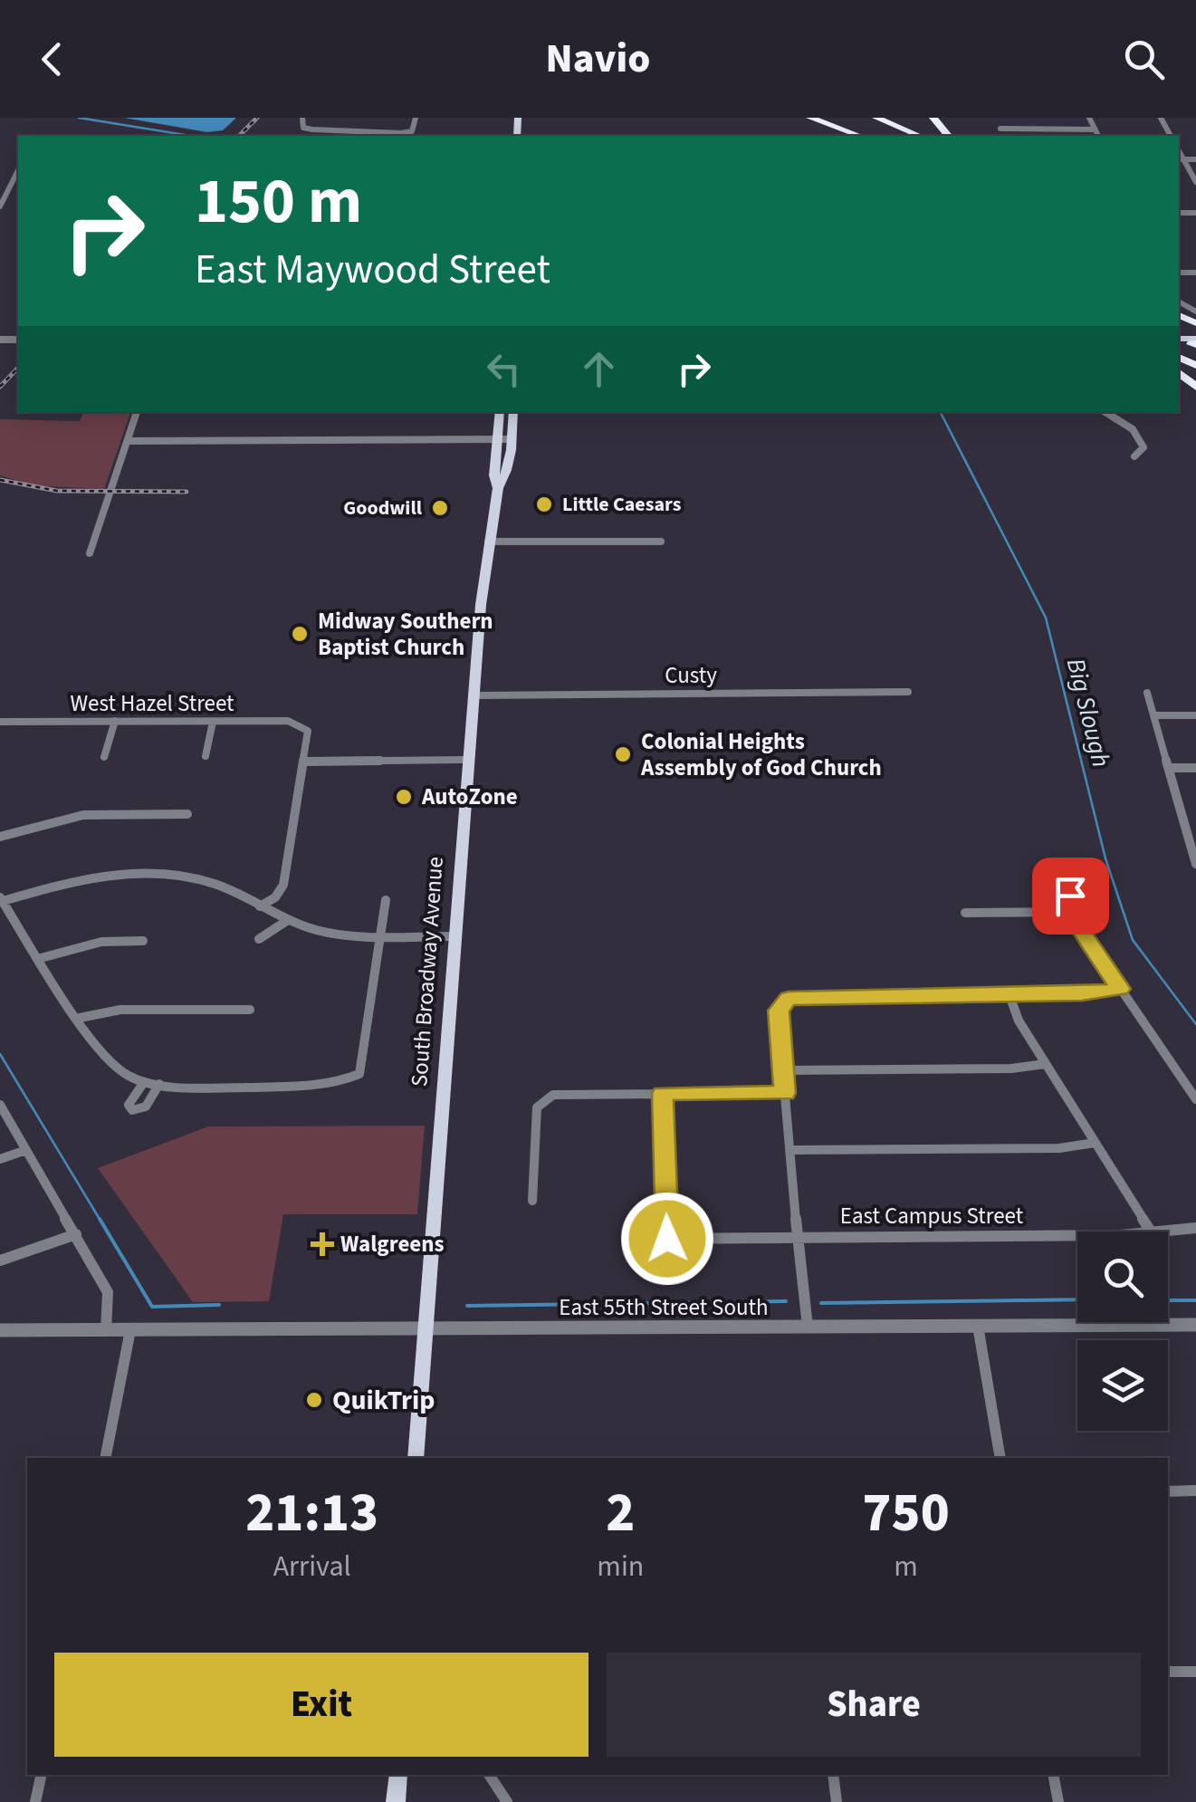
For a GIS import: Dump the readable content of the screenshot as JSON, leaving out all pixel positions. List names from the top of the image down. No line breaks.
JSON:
{"streets":{"main road":["South Broadway Avenue"],"street":["Custy","West Hazel Street","East Campus Street","East 55th Street South"]},"crossings":[["Custy","South Broadway Avenue"],["South Broadway Avenue","East 55th Street South"]],"water":["Big Slough"],"places":{"other":["Little Caesars","Goodwill","Midway Southern Baptist Church","Colonial Heights Assembly of God Church","AutoZone","QuikTrip"],"health":["Walgreens"]},"page":{"header":"Navio","turn":["150 m","East Maywood Street"],"eta":["21:13","Arrival","2","min","750","m"],"buttons":["Exit","Share"]}}
